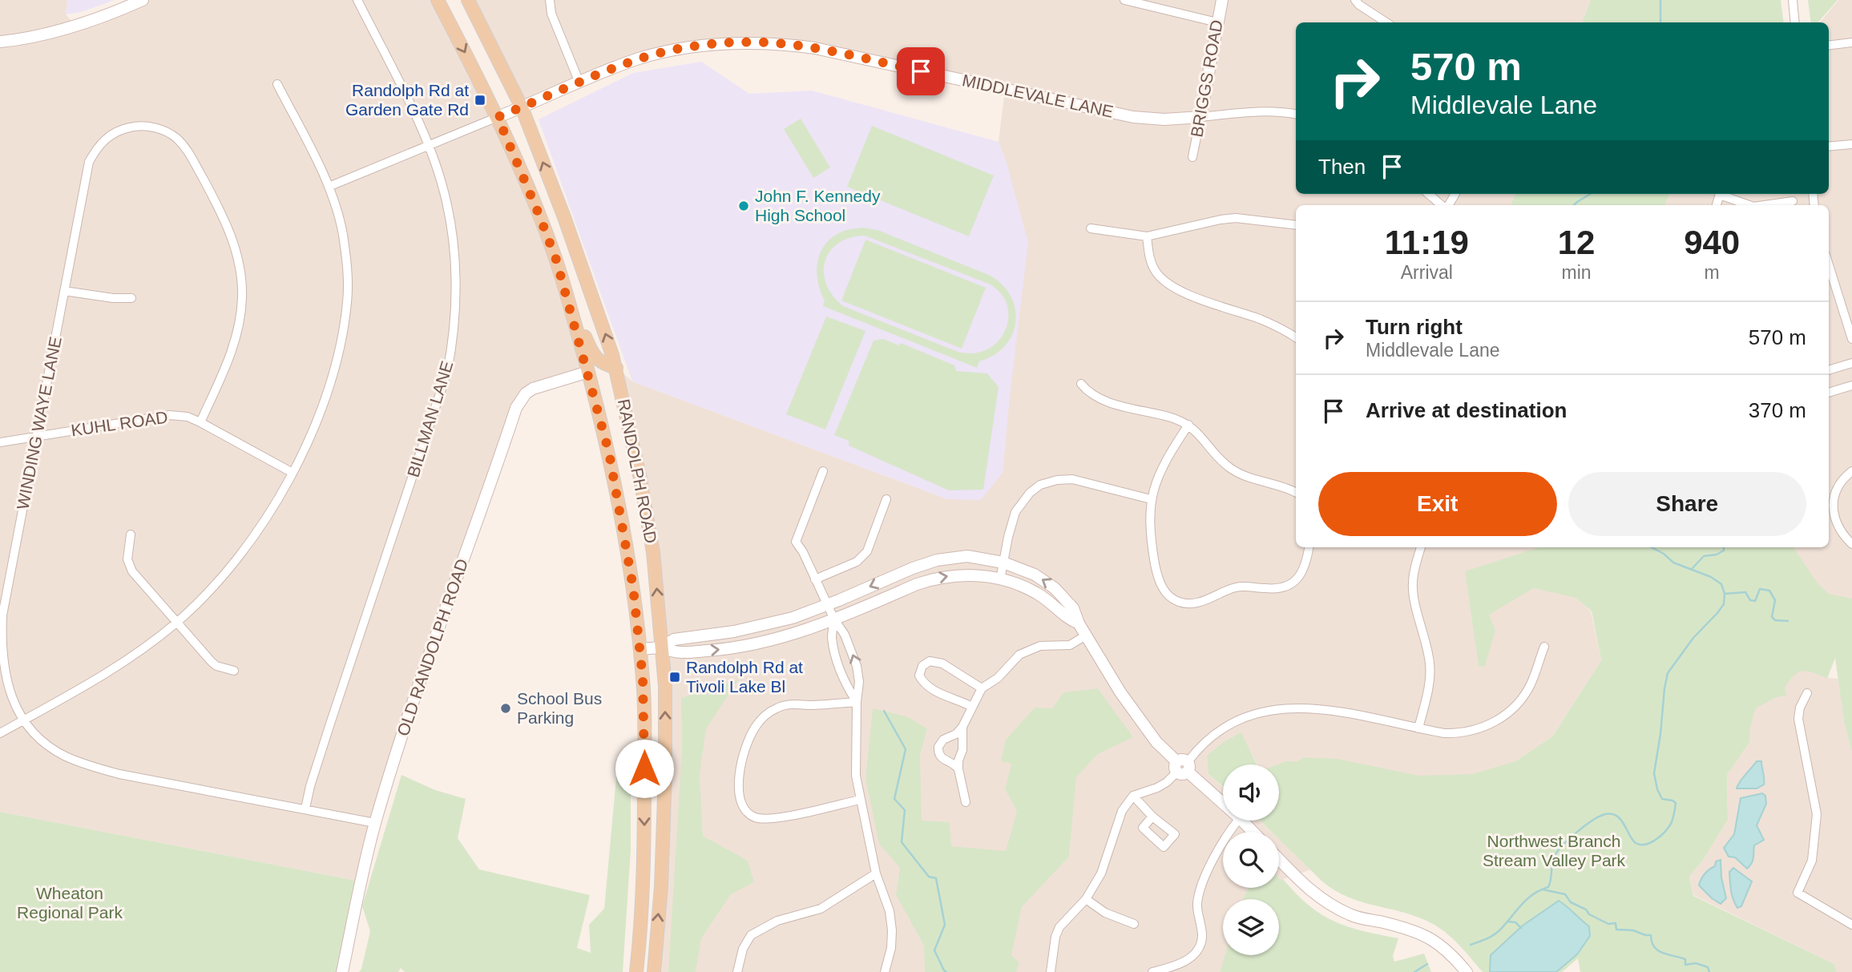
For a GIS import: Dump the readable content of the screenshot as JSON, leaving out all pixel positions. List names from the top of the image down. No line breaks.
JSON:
{"streets":{"main road":["RANDOLPH ROAD"],"street":["BRIGGS ROAD","MIDDLEVALE LANE","BILLMAN LANE","WINDING WAYE LANE","KUHL ROAD","OLD RANDOLPH ROAD"]},"crossings":[["BRIGGS ROAD","MIDDLEVALE LANE"],["MIDDLEVALE LANE","RANDOLPH ROAD"],["BILLMAN LANE","WINDING WAYE LANE"],["WINDING WAYE LANE","KUHL ROAD"],["WINDING WAYE LANE","OLD RANDOLPH ROAD"],["RANDOLPH ROAD","OLD RANDOLPH ROAD"]],"parks":["Northwest Branch Stream Valley Park","Wheaton Regional Park"],"places":{"transit":["Randolph Rd at Garden Gate Rd","Randolph Rd at Tivoli Lake Bl"],"other":["John F. Kennedy High School","School Bus Parking"]},"page":{"turn":["570 m","Middlevale Lane"],"then":"Then","eta":["11:19","Arrival","12","min","940","m"],"list":[{"name":"Turn right","note":"Middlevale Lane","value":"570 m"},{"name":"Arrive at destination","value":"370 m"}],"buttons":["Exit","Share"]}}
